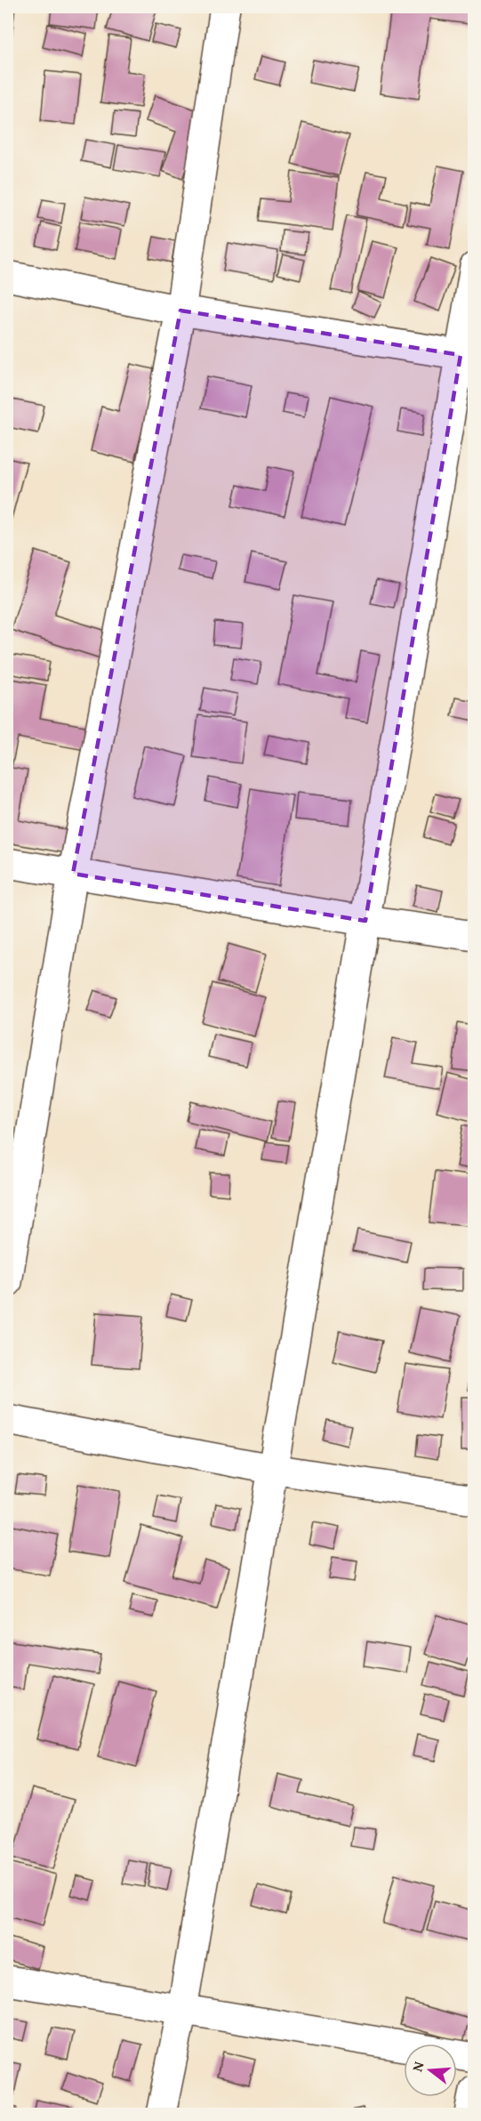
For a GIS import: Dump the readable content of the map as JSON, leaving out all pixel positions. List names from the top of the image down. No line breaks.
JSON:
{"north":"left"}
